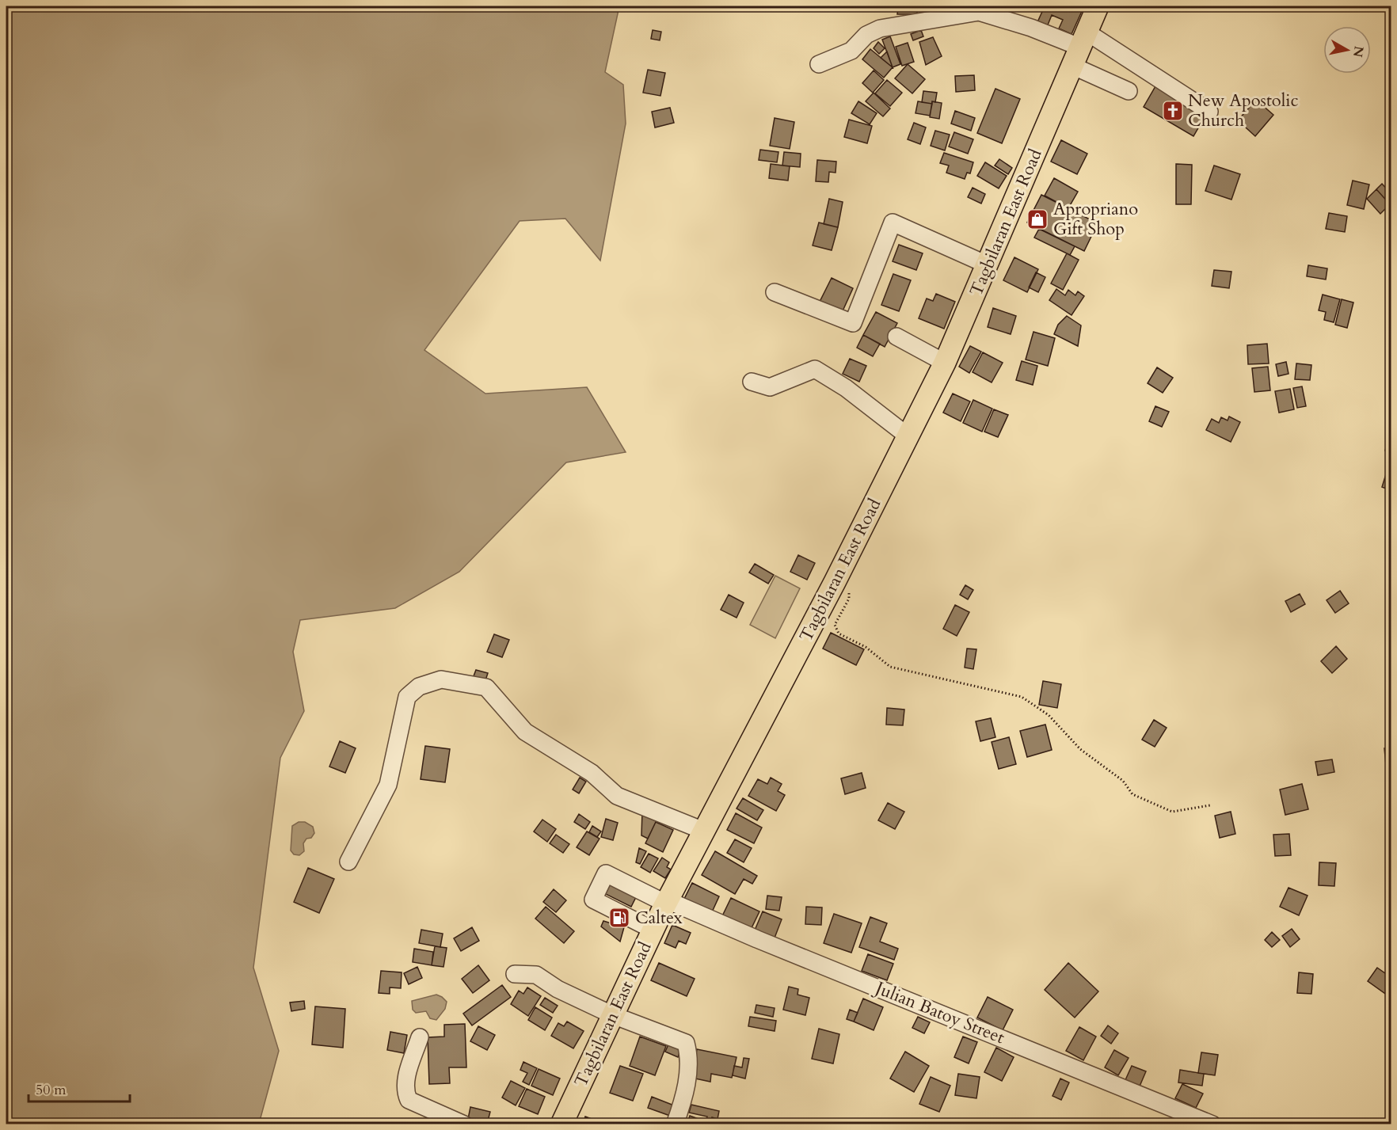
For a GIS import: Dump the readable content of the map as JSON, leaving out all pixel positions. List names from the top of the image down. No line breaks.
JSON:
{"streets":{"main road":["Tagbilaran East Road"],"street":["Julian Batoy Street"]},"crossings":[["Tagbilaran East Road","Julian Batoy Street"]],"places":{"church":["New Apostolic Church"],"shop":["Apropriano Gift Shop"],"fuel station":["Caltex"]},"scale_bar":"50 m","north":"right"}
